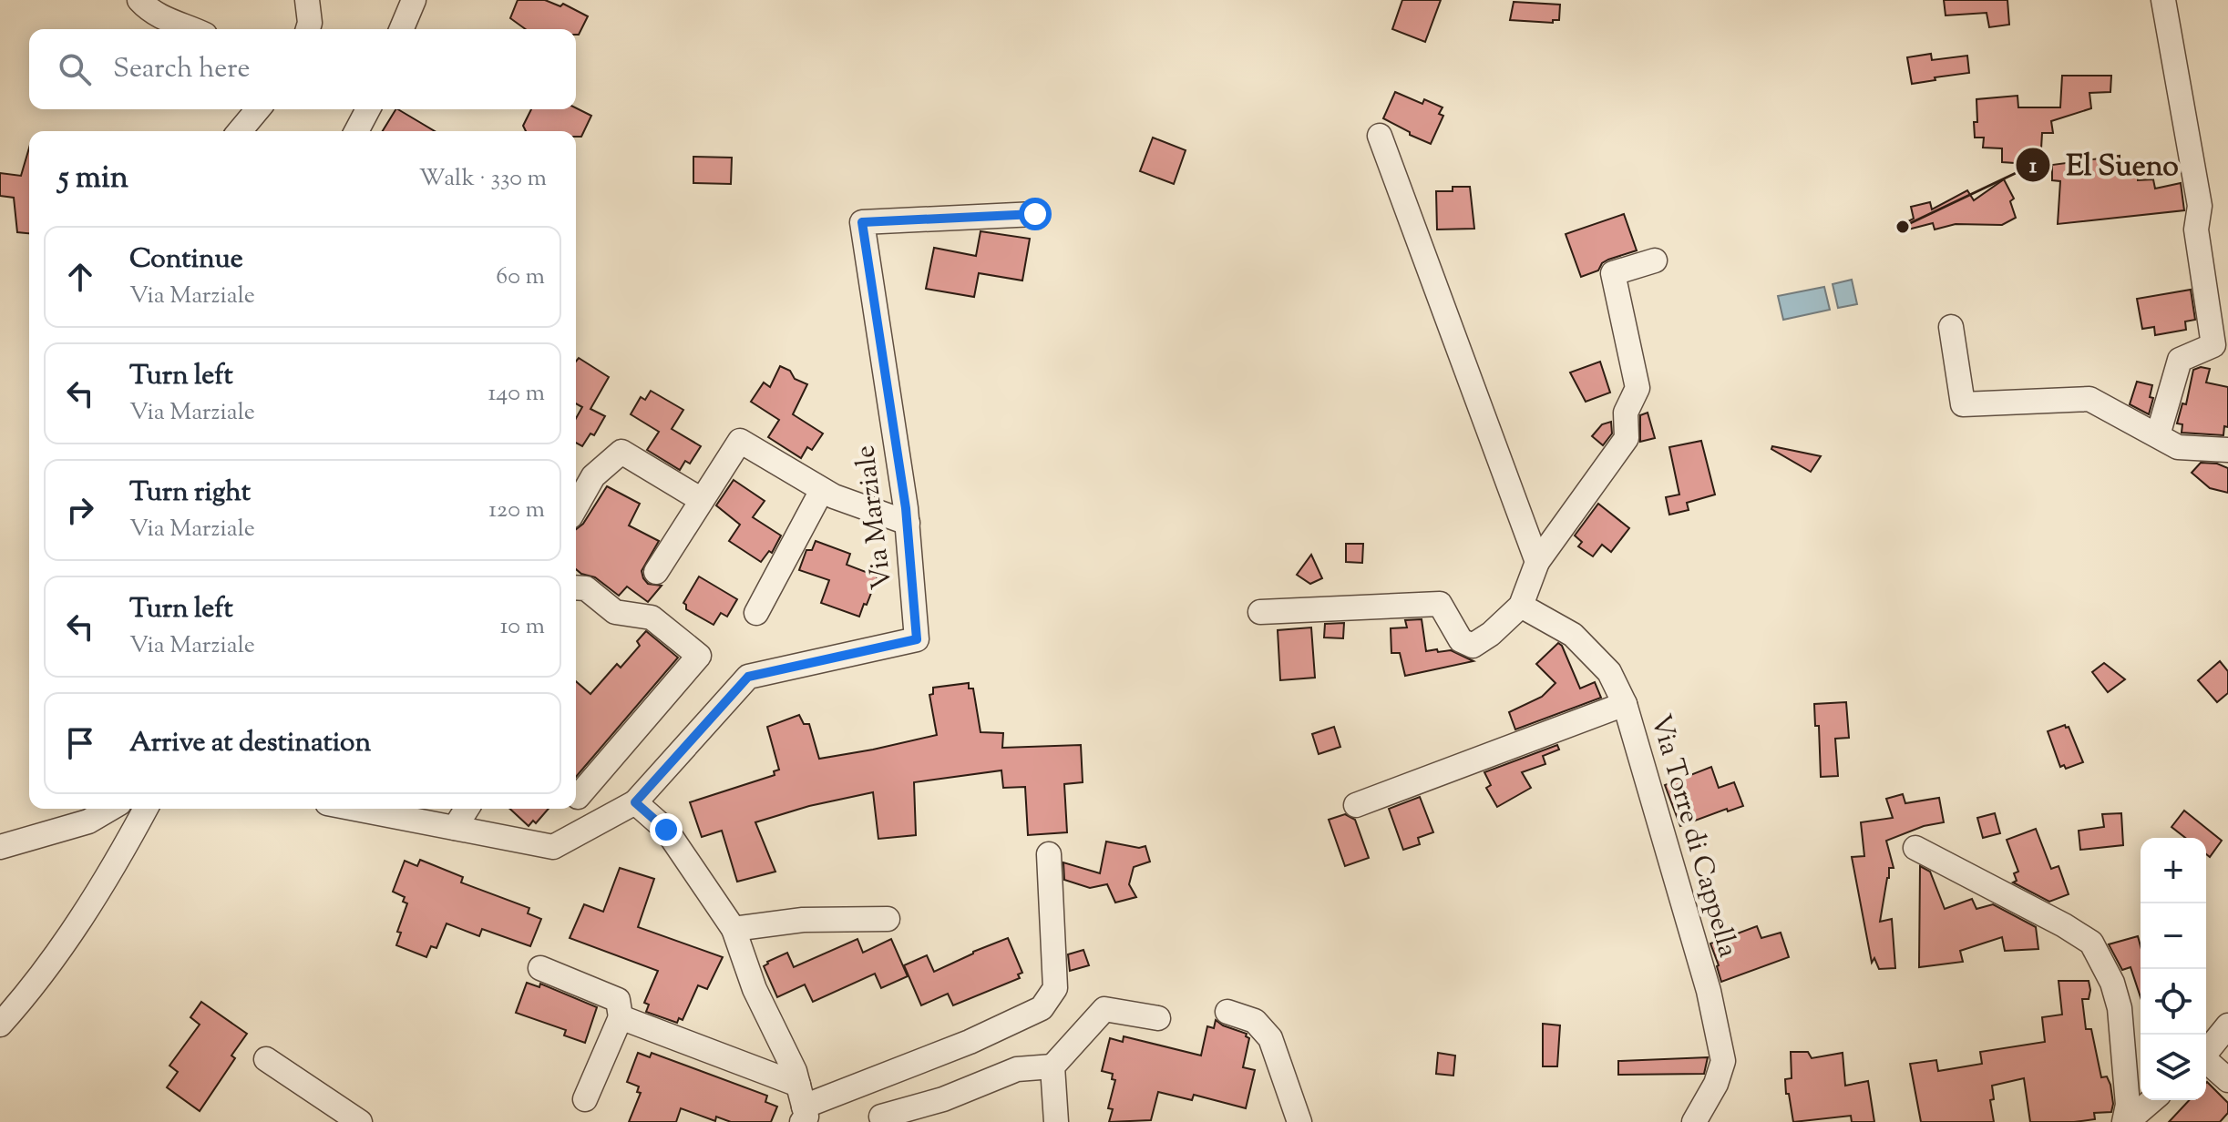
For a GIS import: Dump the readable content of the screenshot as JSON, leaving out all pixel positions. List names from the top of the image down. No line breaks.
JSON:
{"streets":{"street":["Via Marziale","Via Torre di Cappella"]},"places":["El Sueno"],"page":{"search":"Search here","heading":["5 min","Walk · 330 m"],"list":[["Continue","Via Marziale","60 m"],["Turn left","Via Marziale","140 m"],["Turn right","Via Marziale","120 m"],["Turn left","Via Marziale","10 m"],"Arrive at destination"],"map_buttons":["+","−"]}}
